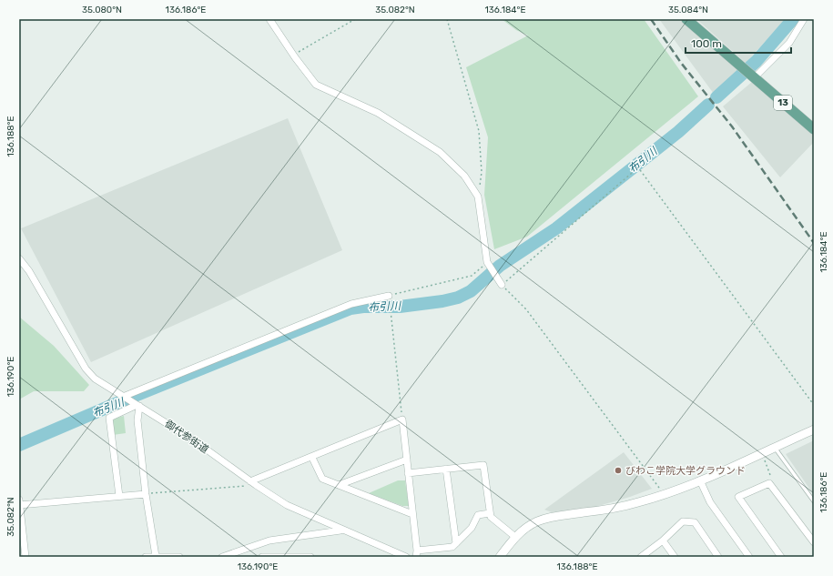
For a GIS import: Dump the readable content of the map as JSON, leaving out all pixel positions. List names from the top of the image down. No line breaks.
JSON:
{"streets":{"main road":["13"],"street":["御代参街道"]},"water":["布引川"],"places":["びわこ学院大学グラウンド"],"scale_bar":"100 m","coordinates":["35.080°N","136.186°E","35.082°N","136.184°E","35.084°N","136.188°E","136.190°E"]}
